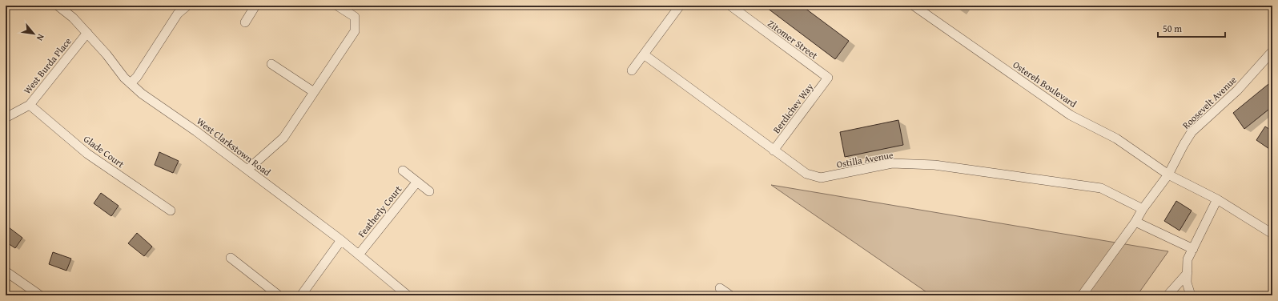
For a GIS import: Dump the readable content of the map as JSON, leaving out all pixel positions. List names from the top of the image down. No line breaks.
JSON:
{"streets":{"street":["Zitomer Street","West Burda Place","Ostereh Boulevard","Roosevelt Avenue","Berdichev Way","West Clarkstown Road","Glade Court","Ostilla Avenue","Featherly Court"]},"crossings":[["Zitomer Street","Berdichev Way"],["West Burda Place","West Clarkstown Road"],["West Burda Place","Glade Court"],["Ostereh Boulevard","Roosevelt Avenue"],["Roosevelt Avenue","Ostilla Avenue"],["Berdichev Way","Ostilla Avenue"],["West Clarkstown Road","Featherly Court"]],"scale_bar":"50 m","north":"bottom right"}
